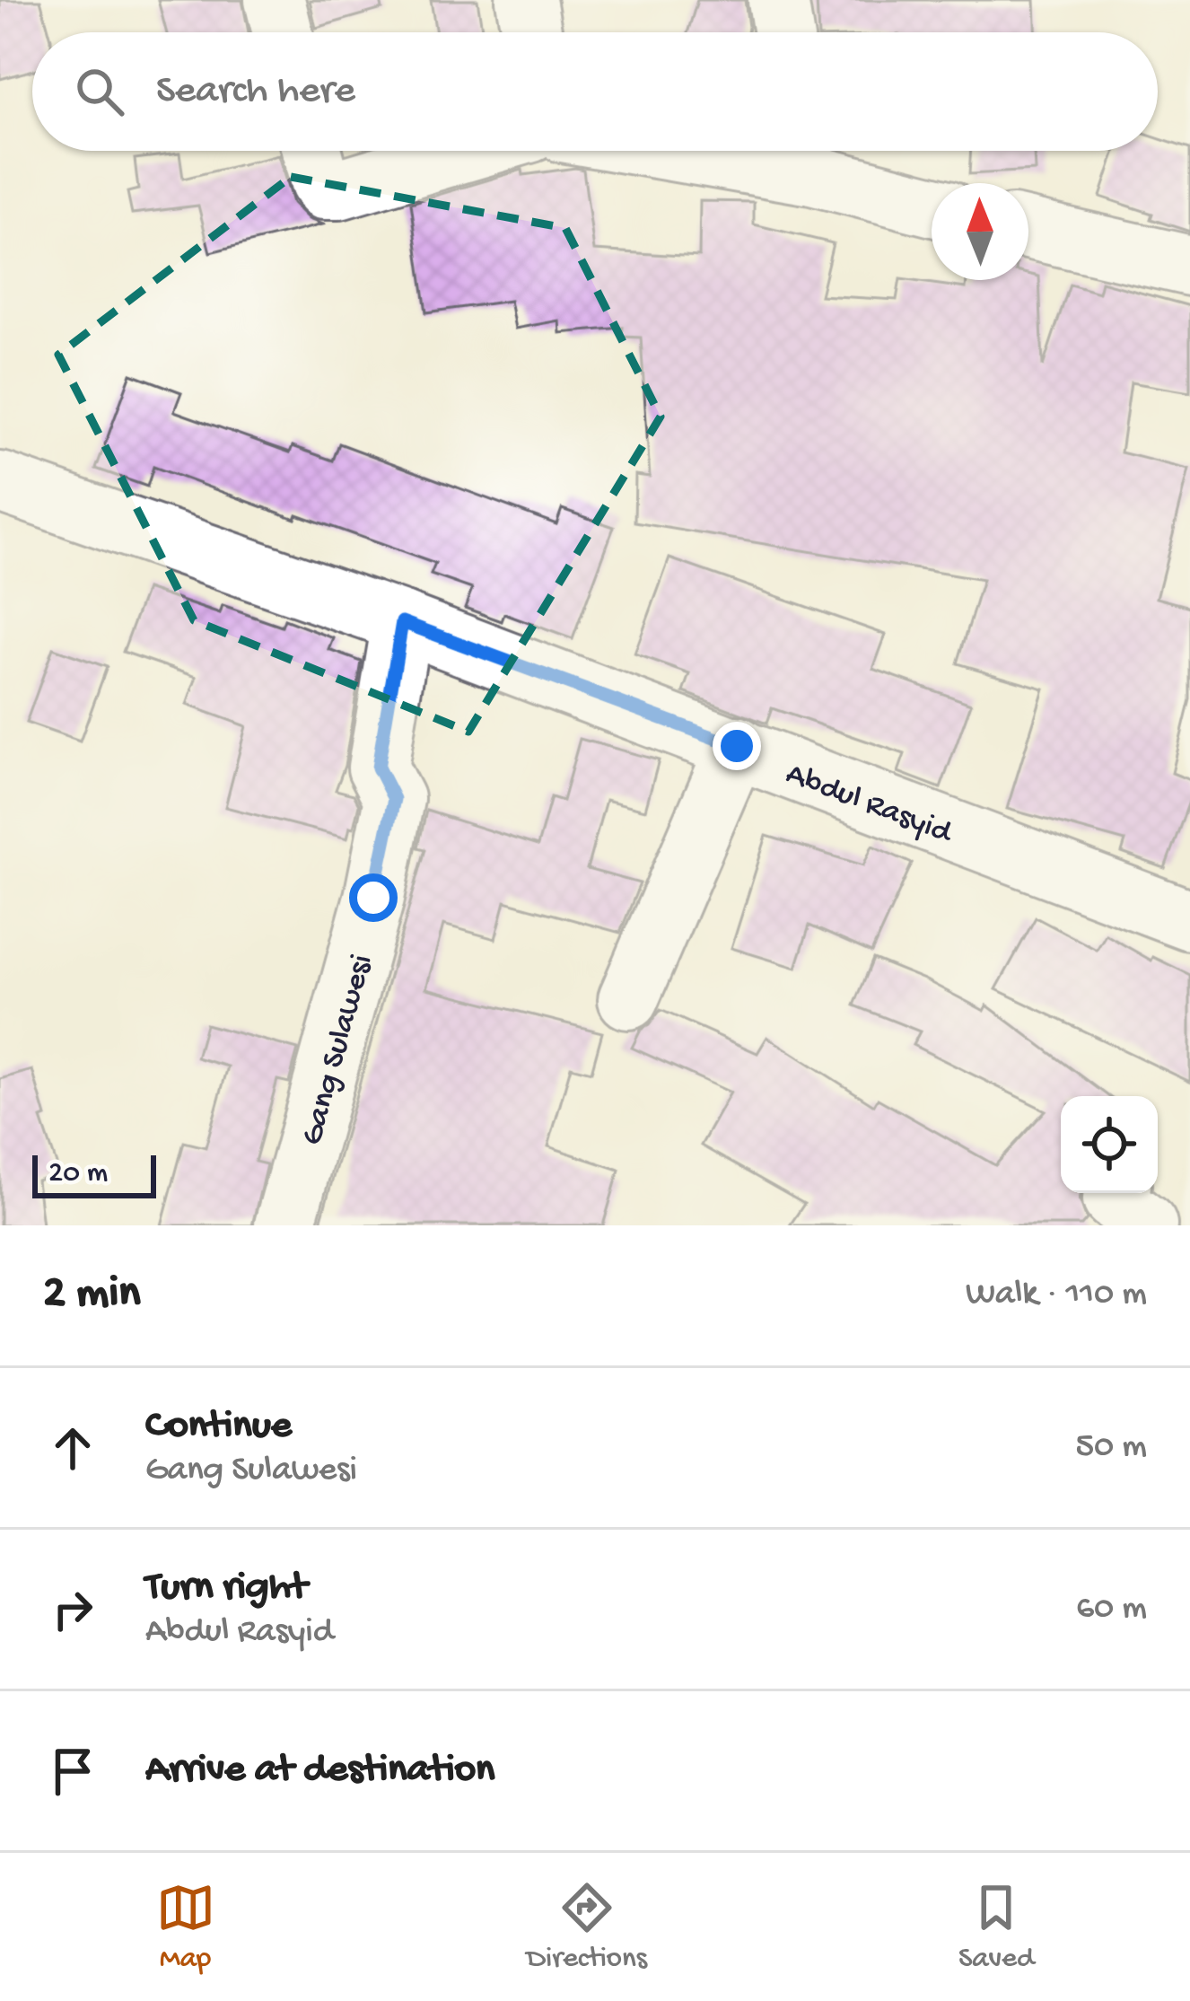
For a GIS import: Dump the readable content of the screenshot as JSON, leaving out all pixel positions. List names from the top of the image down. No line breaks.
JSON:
{"streets":{"street":["Abdul Rasyid","Gang Sulawesi"]},"crossings":[["Abdul Rasyid","Gang Sulawesi"]],"scale_bar":"20 m","north":"top","page":{"search":"Search here","scale":"20 m","heading":["2 min","Walk · 110 m"],"list":[["Continue","Gang Sulawesi","50 m"],["Turn right","Abdul Rasyid","60 m"],"Arrive at destination"],"nav":["Map","Directions","Saved"]}}
